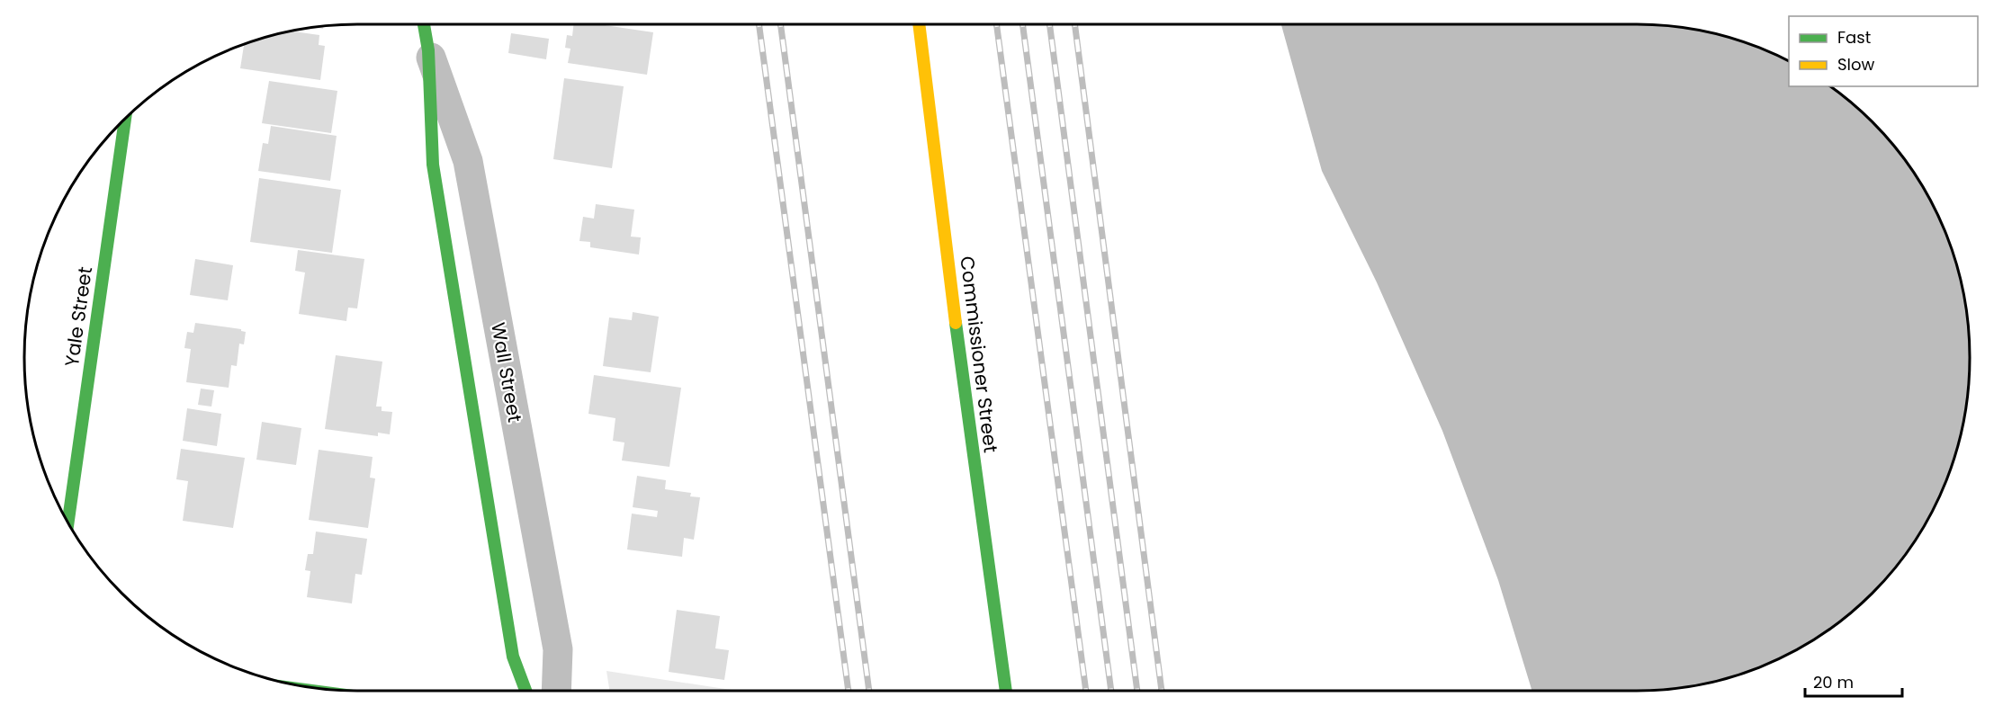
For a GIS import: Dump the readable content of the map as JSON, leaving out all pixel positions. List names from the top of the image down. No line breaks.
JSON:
{"streets":{"street":["Yale Street","Commissioner Street","Wall Street"]},"legend":["Fast","Slow"],"scale_bar":"20 m"}
